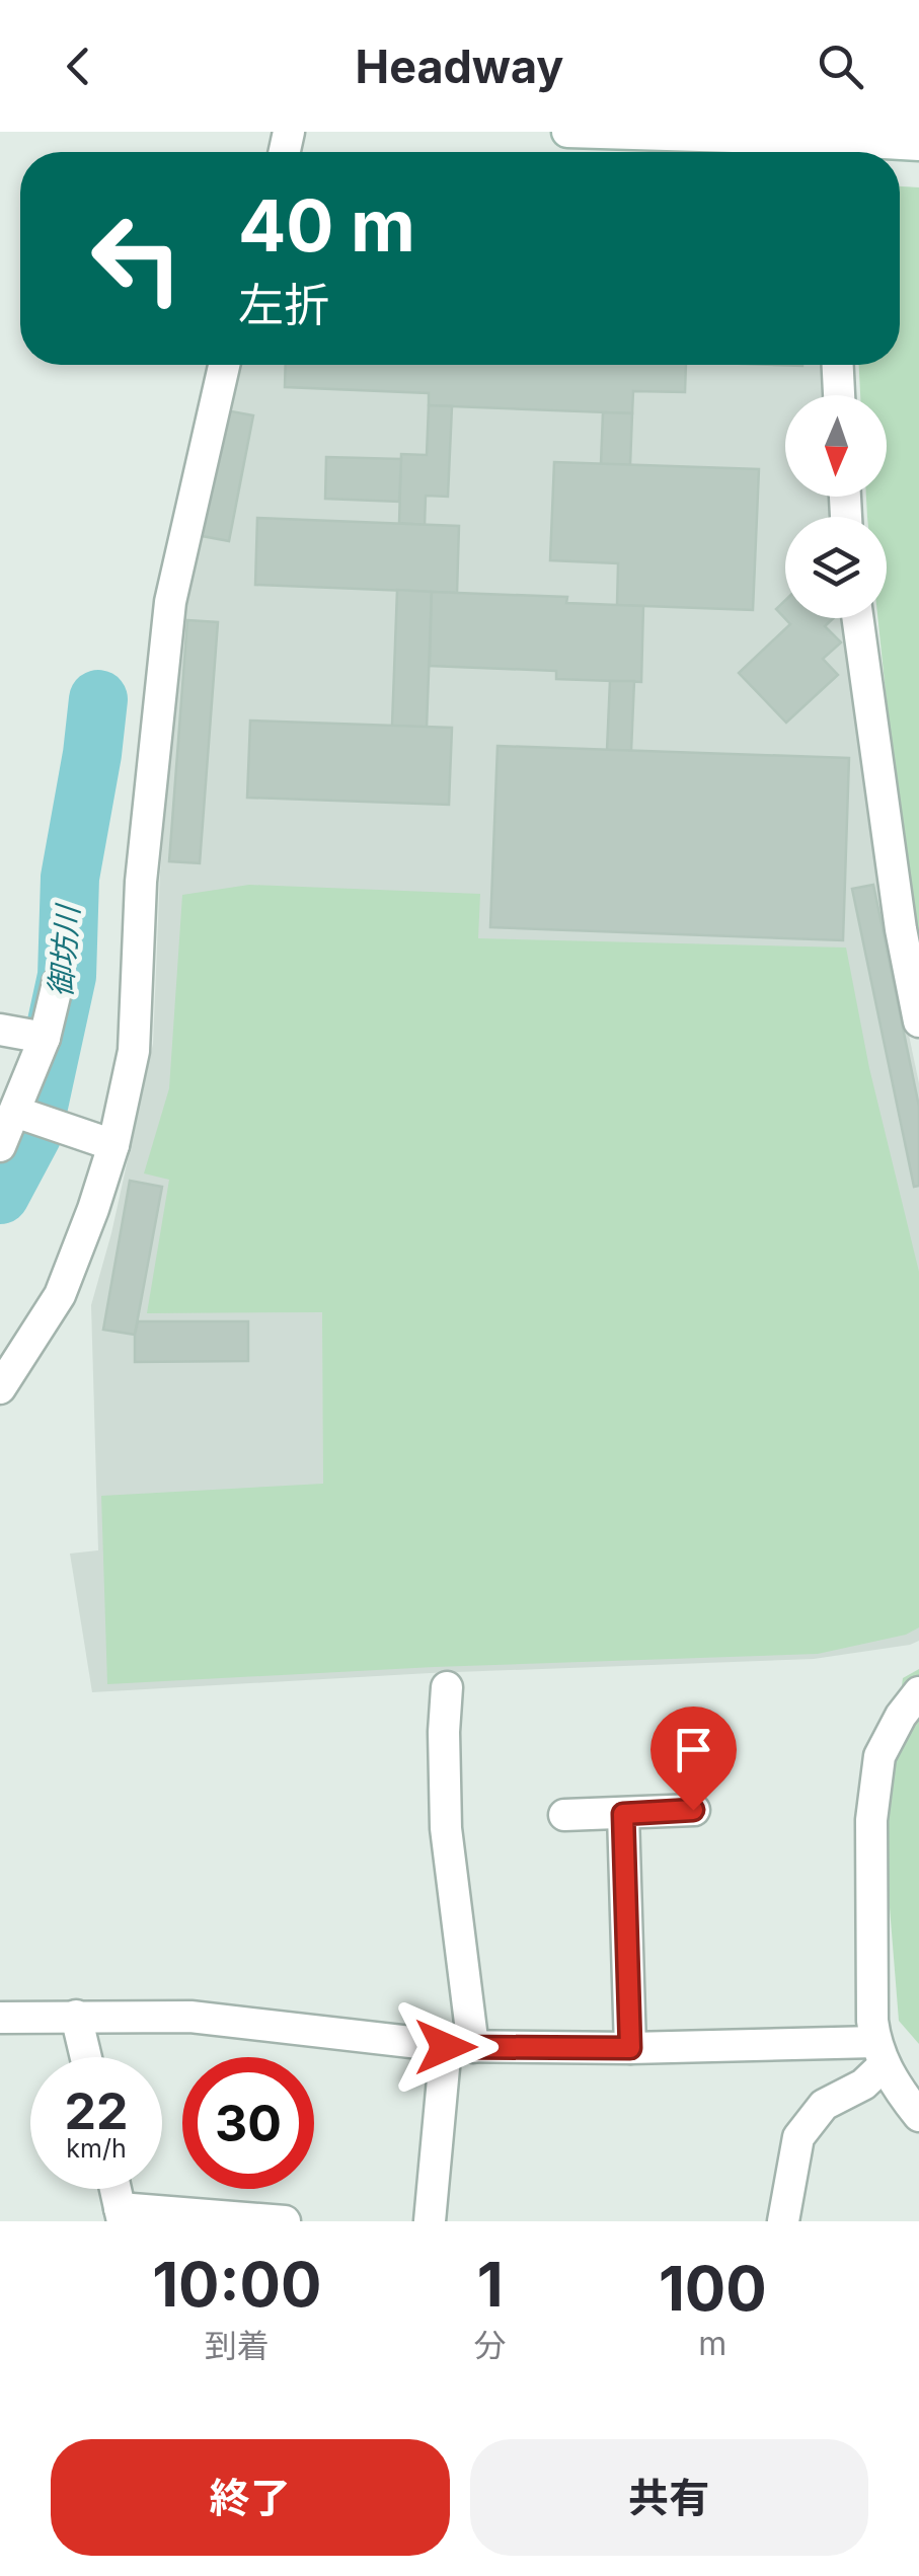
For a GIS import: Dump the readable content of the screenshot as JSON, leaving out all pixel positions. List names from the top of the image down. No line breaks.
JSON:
{"water":["御坊川"],"north":"bottom","page":{"header":"Headway","turn":["40 m","左折"],"speed":"22 km/h","limit":"30","eta":["10:00","到着","1","分","100","m"],"buttons":["終了","共有"]}}
